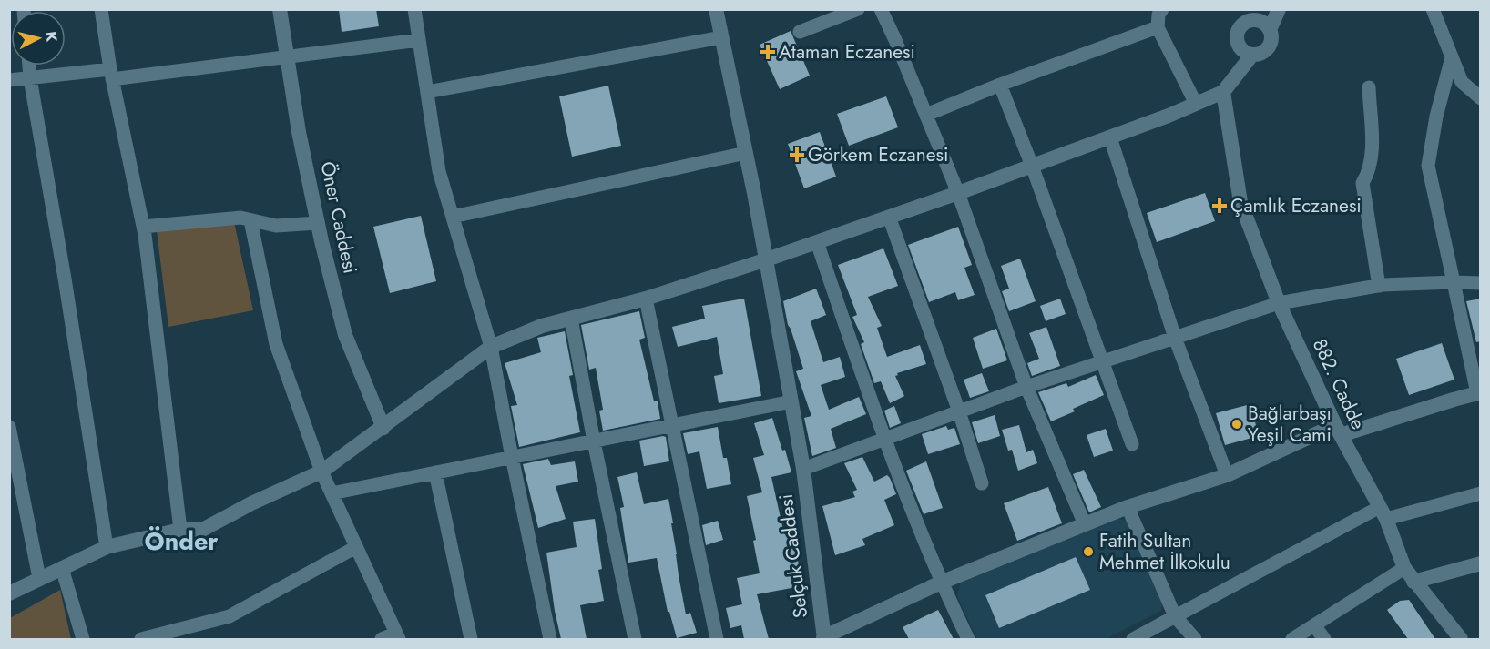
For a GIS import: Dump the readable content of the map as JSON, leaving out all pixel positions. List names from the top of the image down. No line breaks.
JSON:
{"streets":{"street":["Öner Caddesi","882. Cadde","Selçuk Caddesi"]},"districts":["Önder"],"places":{"health":["Ataman Eczanesi","Görkem Eczanesi","Çamlık Eczanesi"],"other":["Bağlarbaşı Yeşil Cami","Fatih Sultan Mehmet İlkokulu"]},"north":"right"}
